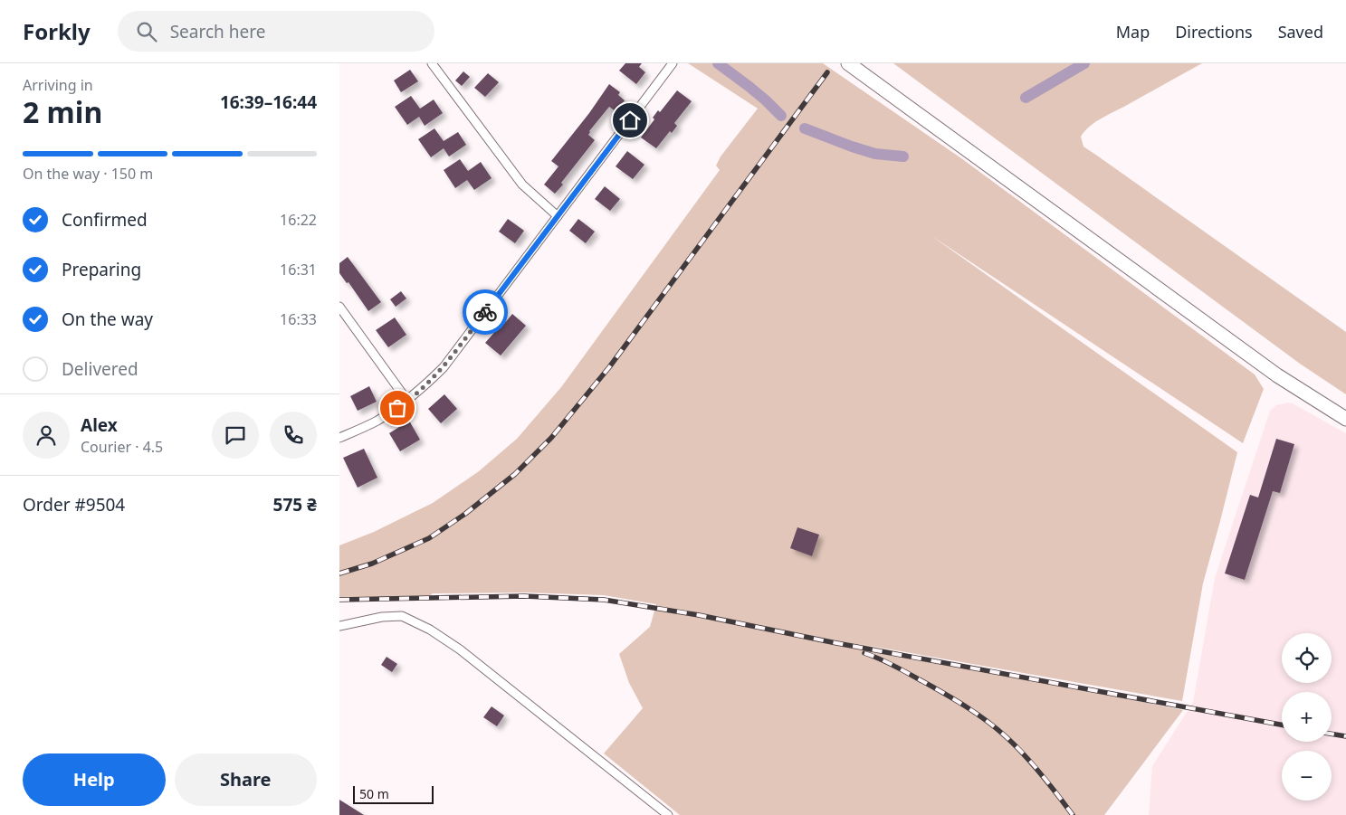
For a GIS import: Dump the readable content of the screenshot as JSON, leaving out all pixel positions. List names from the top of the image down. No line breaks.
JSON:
{"scale_bar":"50 m","page":{"header":"Forkly","search":"Search here","nav":["Map","Directions","Saved"],"heading":["2 min","Arriving in","16:39–16:44"],"panel":["Alex","Courier · 4.5","Order #9504","575 ₴"],"bar":"On the way · 150 m","list":[["Confirmed","16:22"],["Preparing","16:31"],["On the way","16:33"],"Delivered"],"map_buttons":["+","−"],"buttons":["Help","Share"],"scale":"50 m"}}
